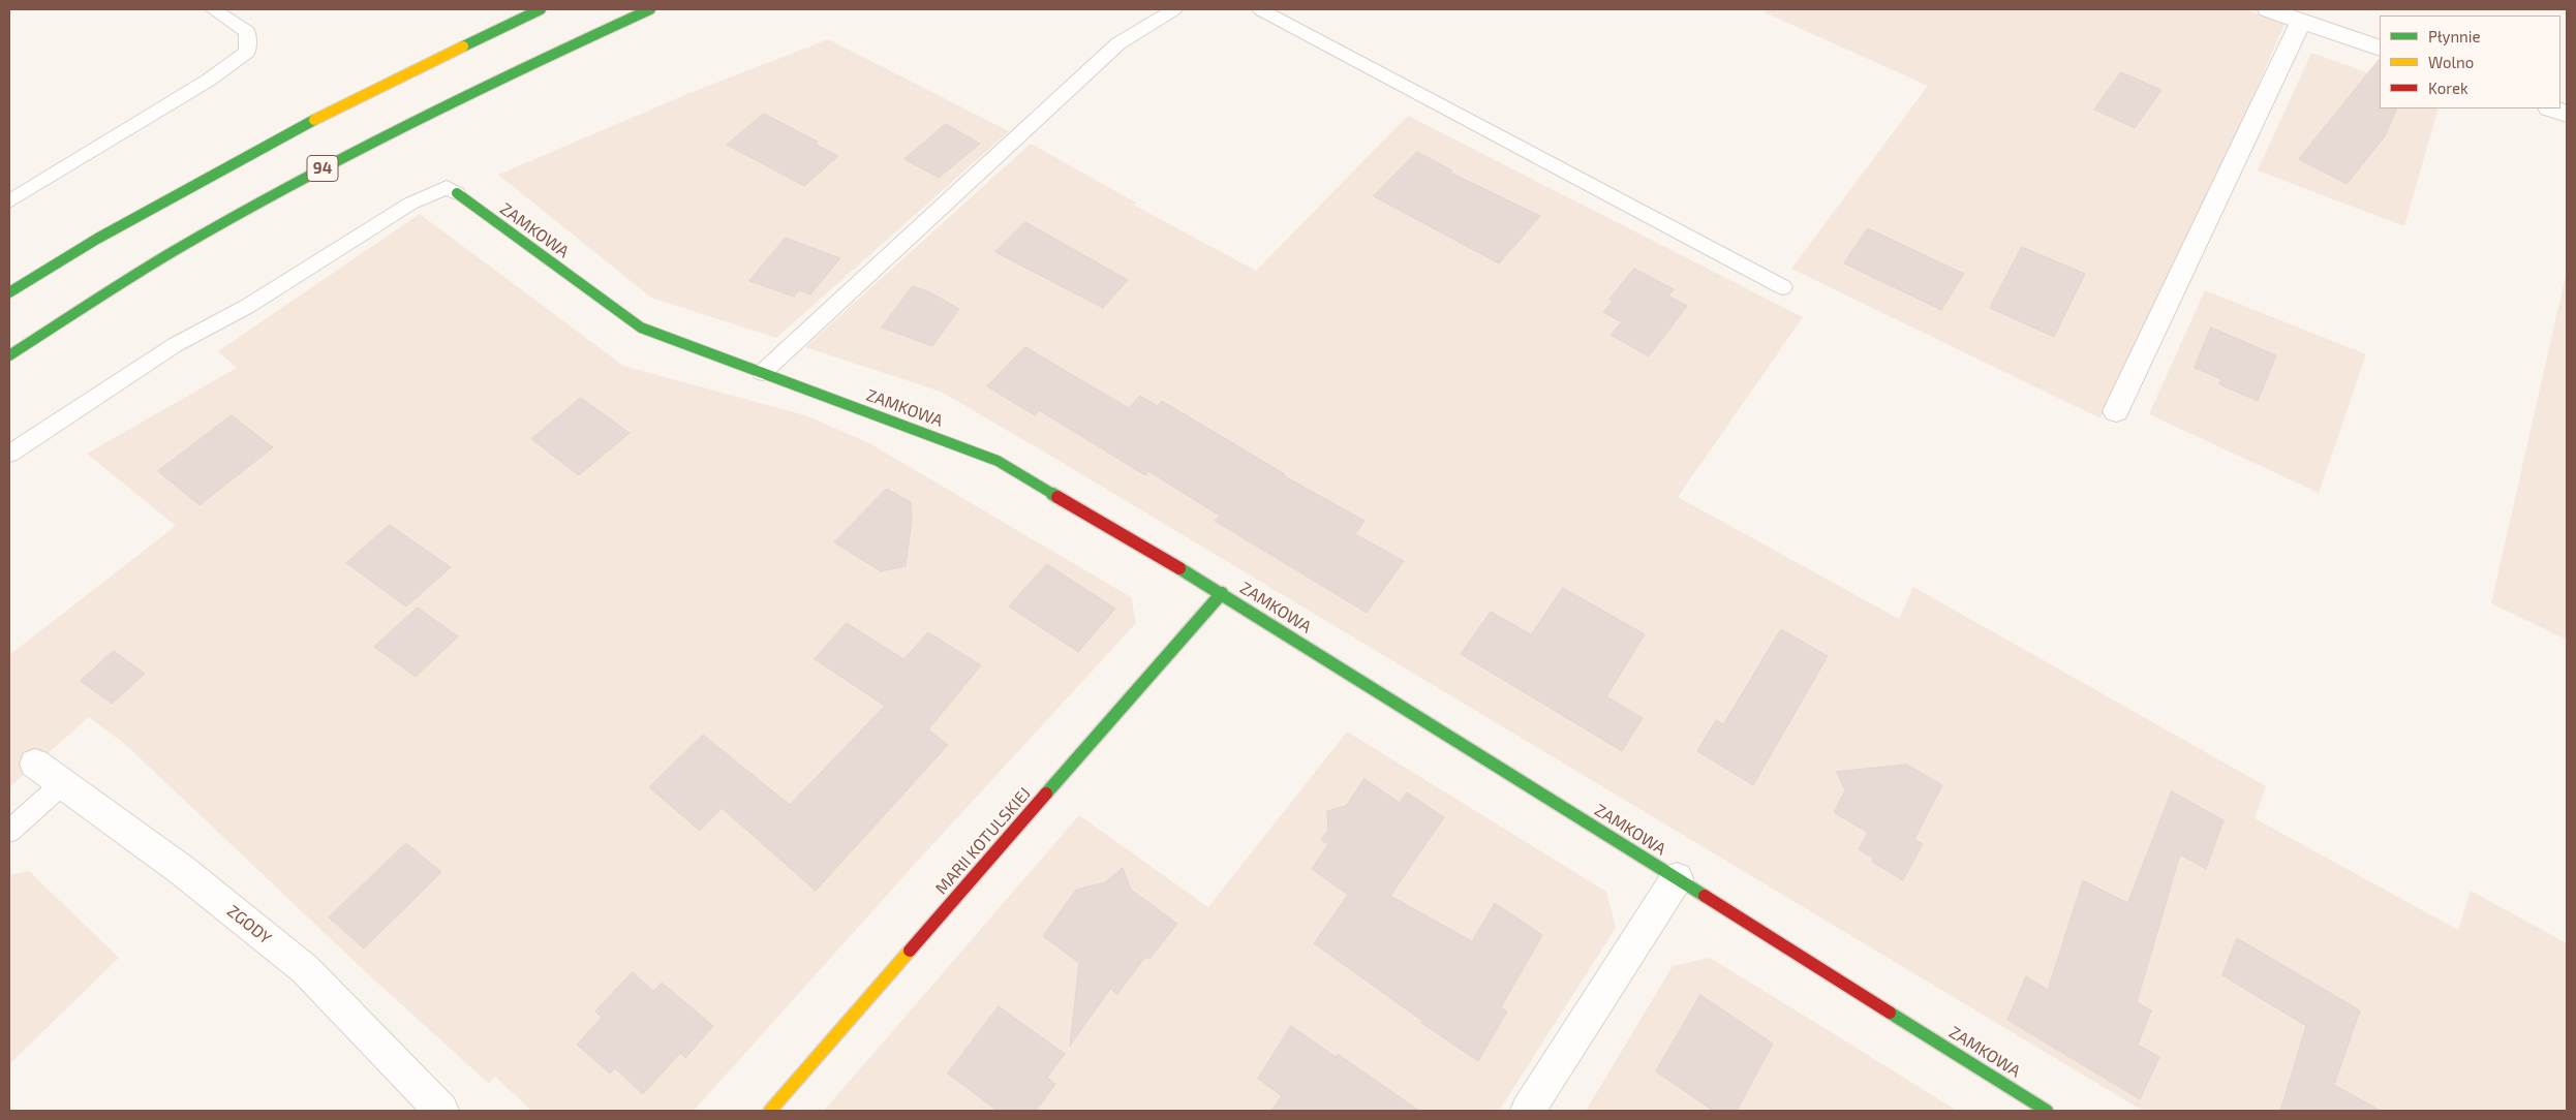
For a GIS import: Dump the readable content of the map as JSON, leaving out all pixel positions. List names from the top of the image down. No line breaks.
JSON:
{"streets":{"street":["94","ZAMKOWA","MARII KOTULSKIEJ","ZGODY"]},"crossings":[["ZAMKOWA","MARII KOTULSKIEJ"]],"legend":["Płynnie","Wolno","Korek"]}
